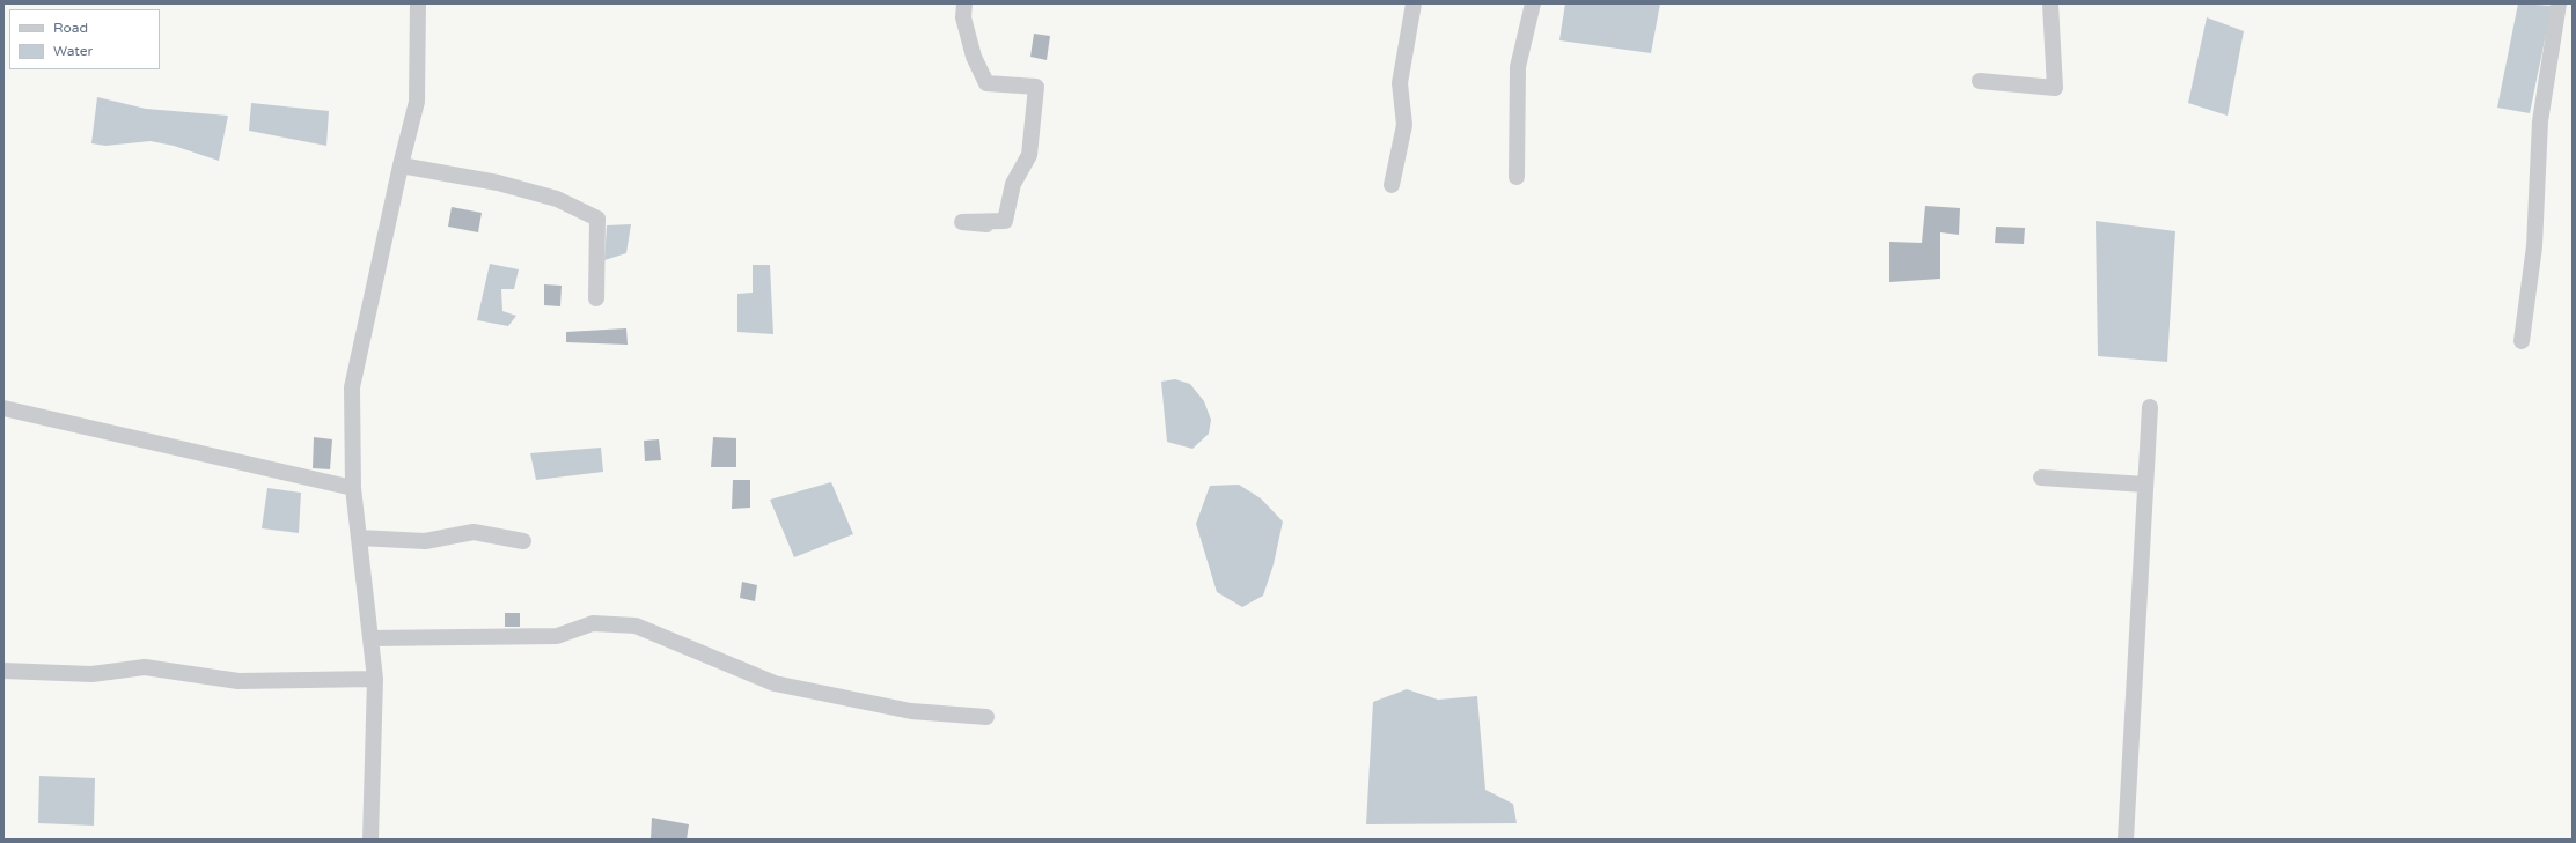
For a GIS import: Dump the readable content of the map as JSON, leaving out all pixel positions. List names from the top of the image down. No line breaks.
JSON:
{"legend":["Road","Water"]}
